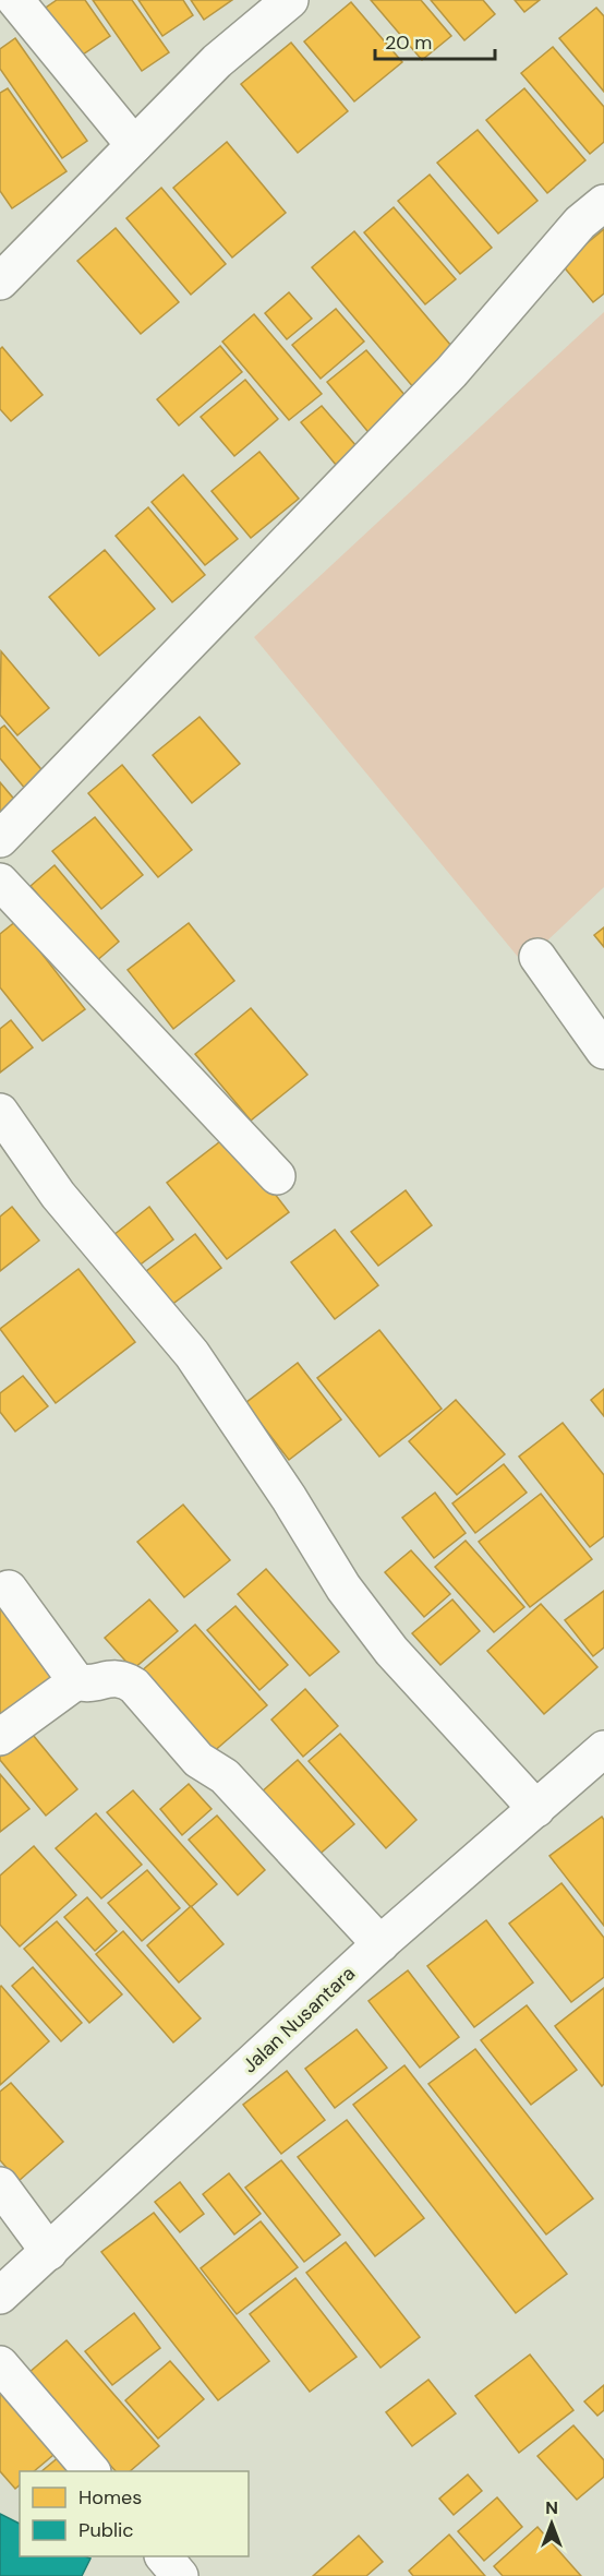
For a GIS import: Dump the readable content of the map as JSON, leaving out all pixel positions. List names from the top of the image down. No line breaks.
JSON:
{"streets":{"main road":["Jalan Nusantara"]},"legend":["Homes","Public"],"scale_bar":"20 m","north":"top"}
